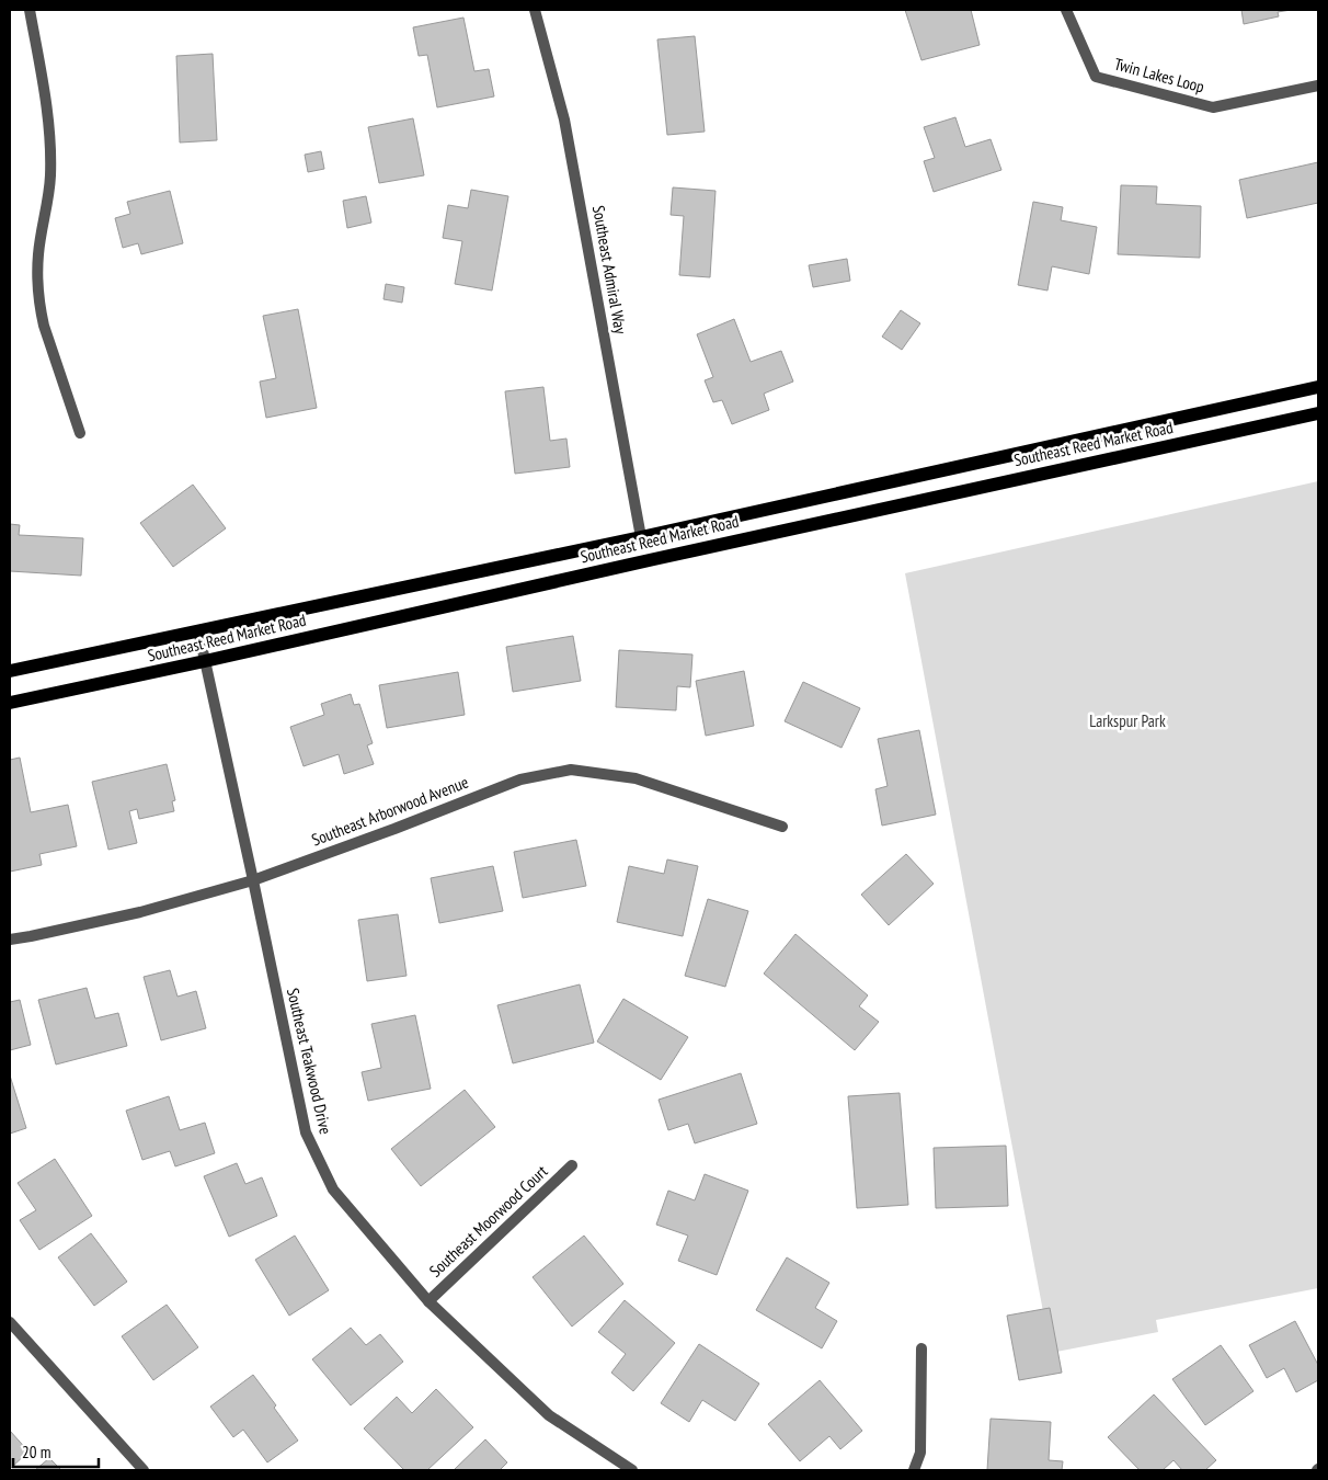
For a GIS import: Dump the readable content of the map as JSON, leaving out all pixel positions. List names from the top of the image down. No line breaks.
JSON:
{"streets":{"main road":["Southeast Reed Market Road"],"street":["Twin Lakes Loop","Southeast Admiral Way","Southeast Arborwood Avenue","Southeast Teakwood Drive","Southeast Moorwood Court"]},"crossings":[["Southeast Admiral Way","Southeast Reed Market Road"],["Southeast Reed Market Road","Southeast Teakwood Drive"],["Southeast Arborwood Avenue","Southeast Teakwood Drive"],["Southeast Teakwood Drive","Southeast Moorwood Court"]],"parks":["Larkspur Park"],"scale_bar":"20 m"}
